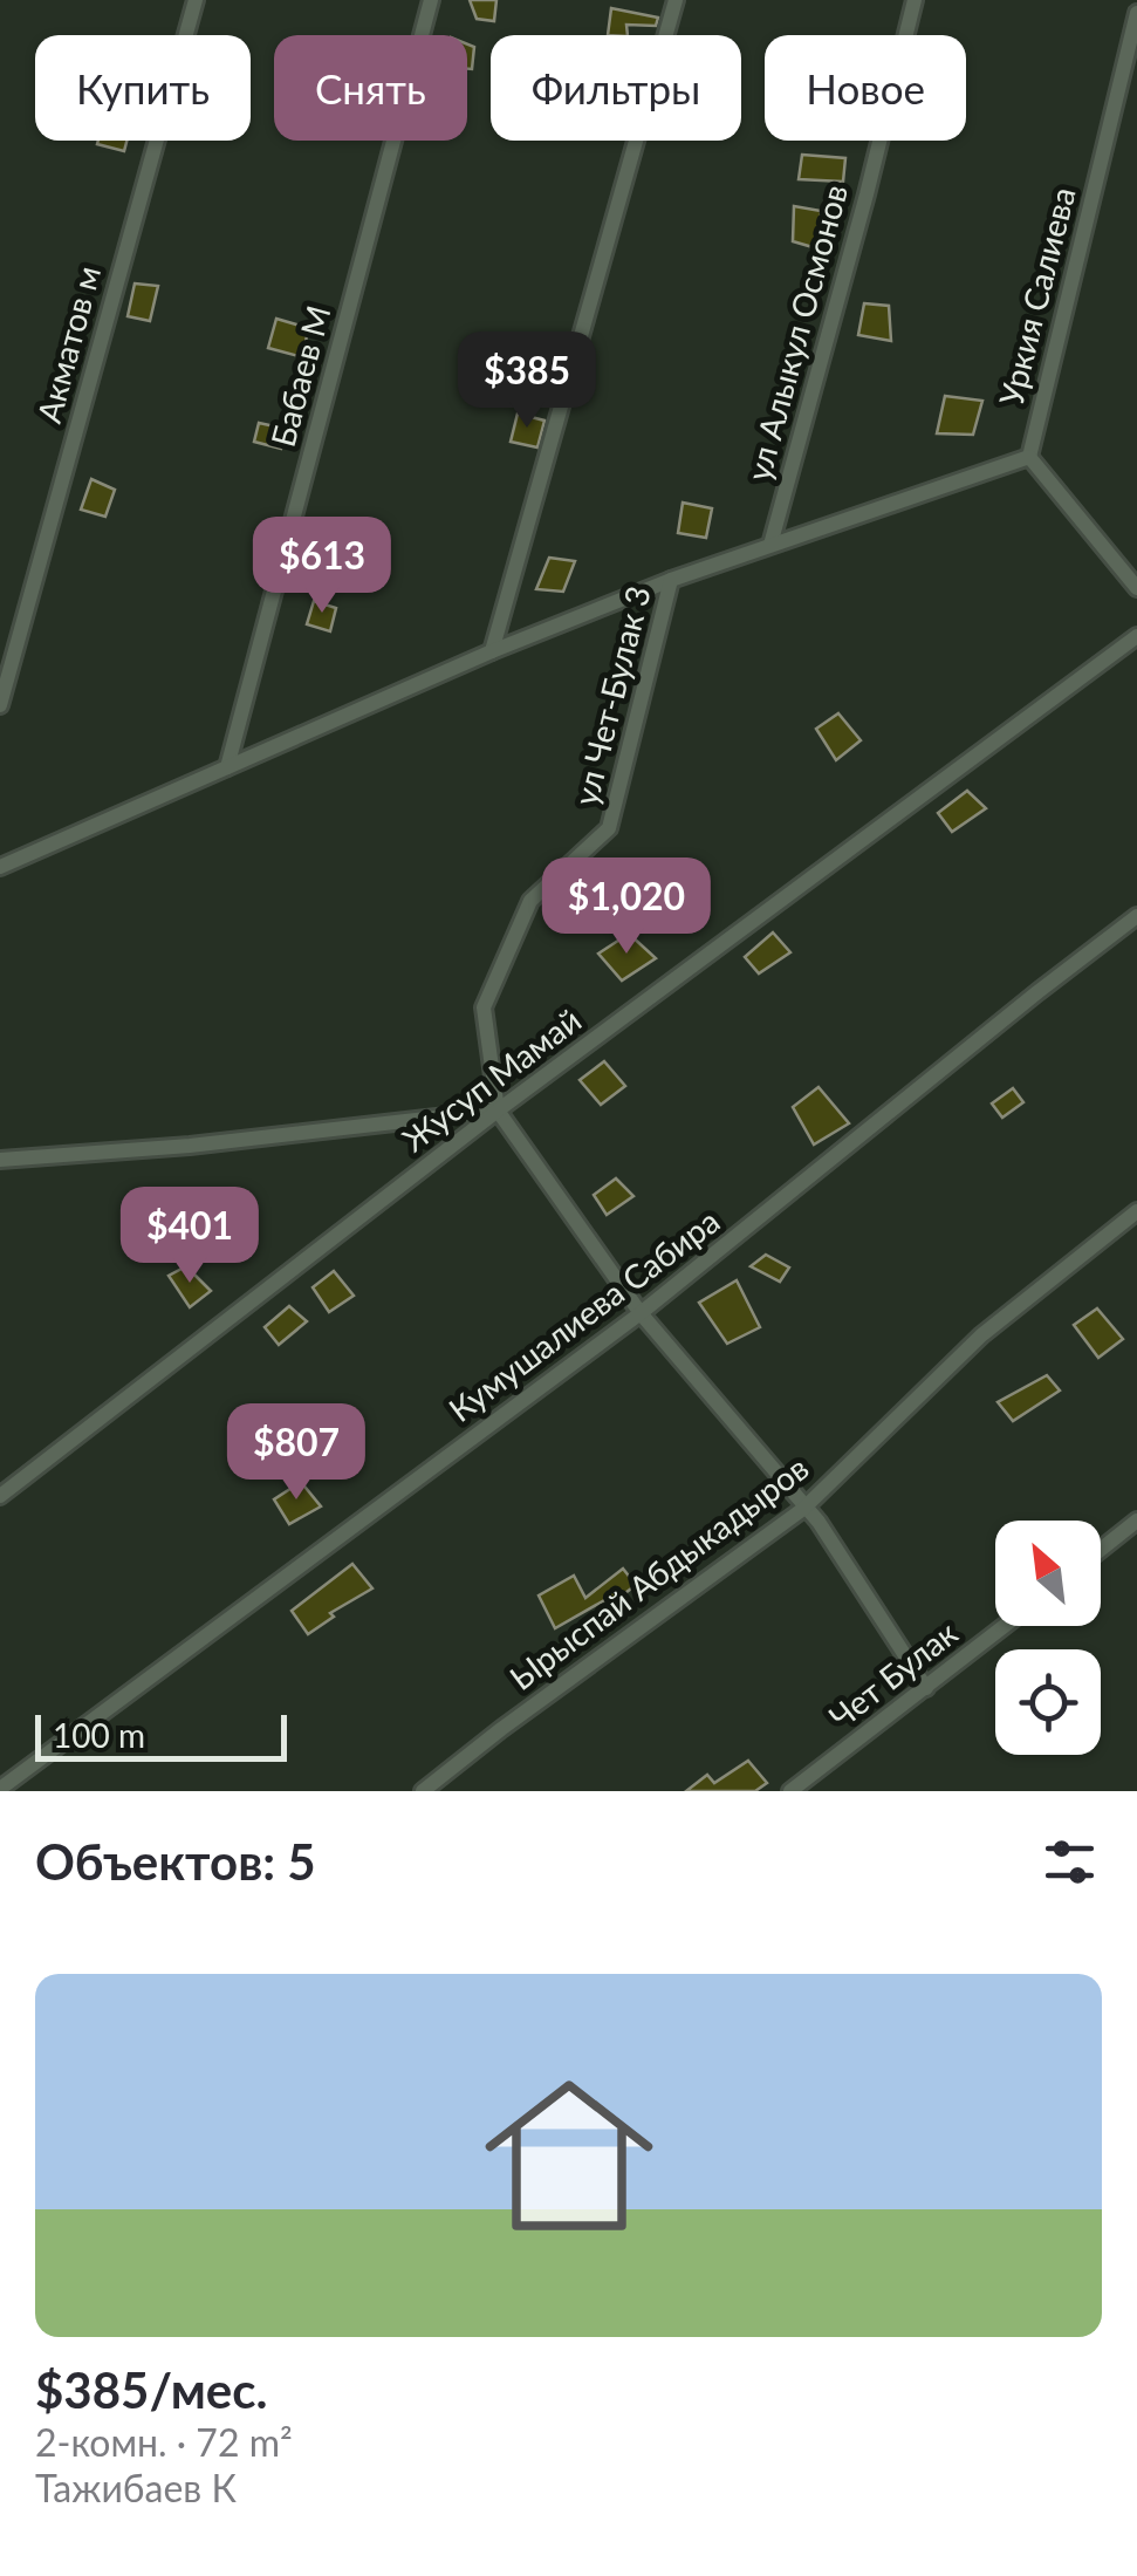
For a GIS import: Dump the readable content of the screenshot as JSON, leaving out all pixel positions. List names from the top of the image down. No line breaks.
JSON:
{"streets":{"street":["Уркия Салиева","ул Алыкул Осмонов","Акматов м","Бабаев М","ул Чет-Булак 3","Жусуп Мамай","Кумушалиева Сабира","Ырыспай Абдыкадыров","Чет Булак"]},"crossings":[["Уркия Салиева","ул Чет-Булак 3"],["ул Алыкул Осмонов","ул Чет-Булак 3"],["ул Чет-Булак 3","Жусуп Мамай"]],"scale_bar":"100 m","north":"top left","page":{"chip":["Купить","Снять","Фильтры","Новое"],"price":["$385","$613","$1,020","$401","$807"],"scale":"100 m","heading":"Объектов: 5","list":[{"name":"$385/мес.","note":"2-комн. · 72 m² · Тажибаев К"}]}}
